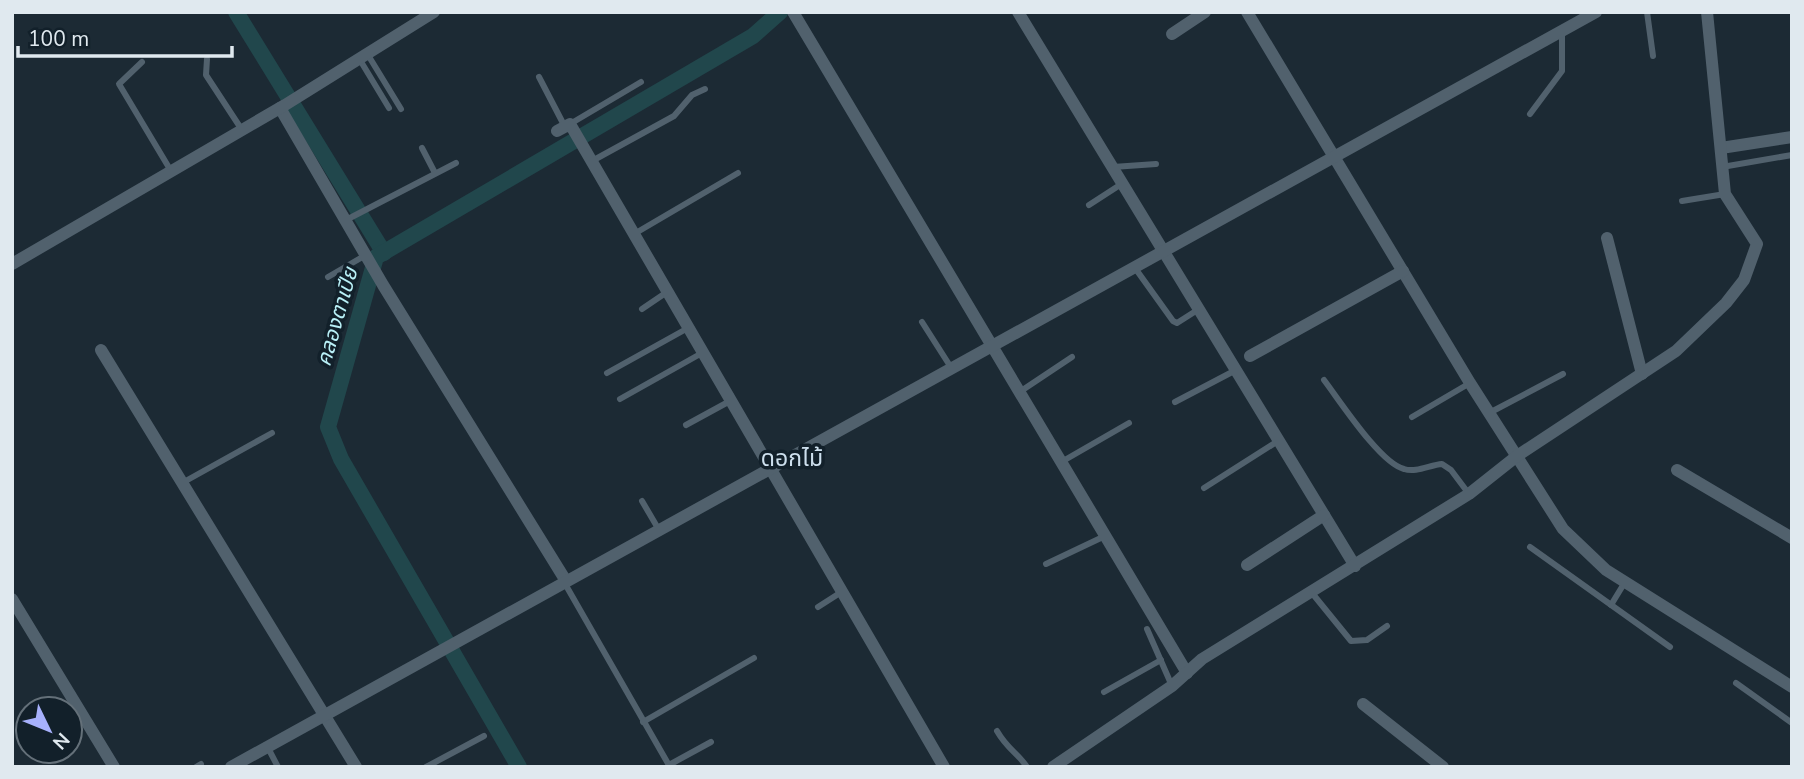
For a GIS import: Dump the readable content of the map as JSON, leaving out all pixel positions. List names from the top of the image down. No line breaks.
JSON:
{"districts":["ดอกไม้"],"water":["คลองตาเปีย"],"scale_bar":"100 m","north":"bottom right"}
